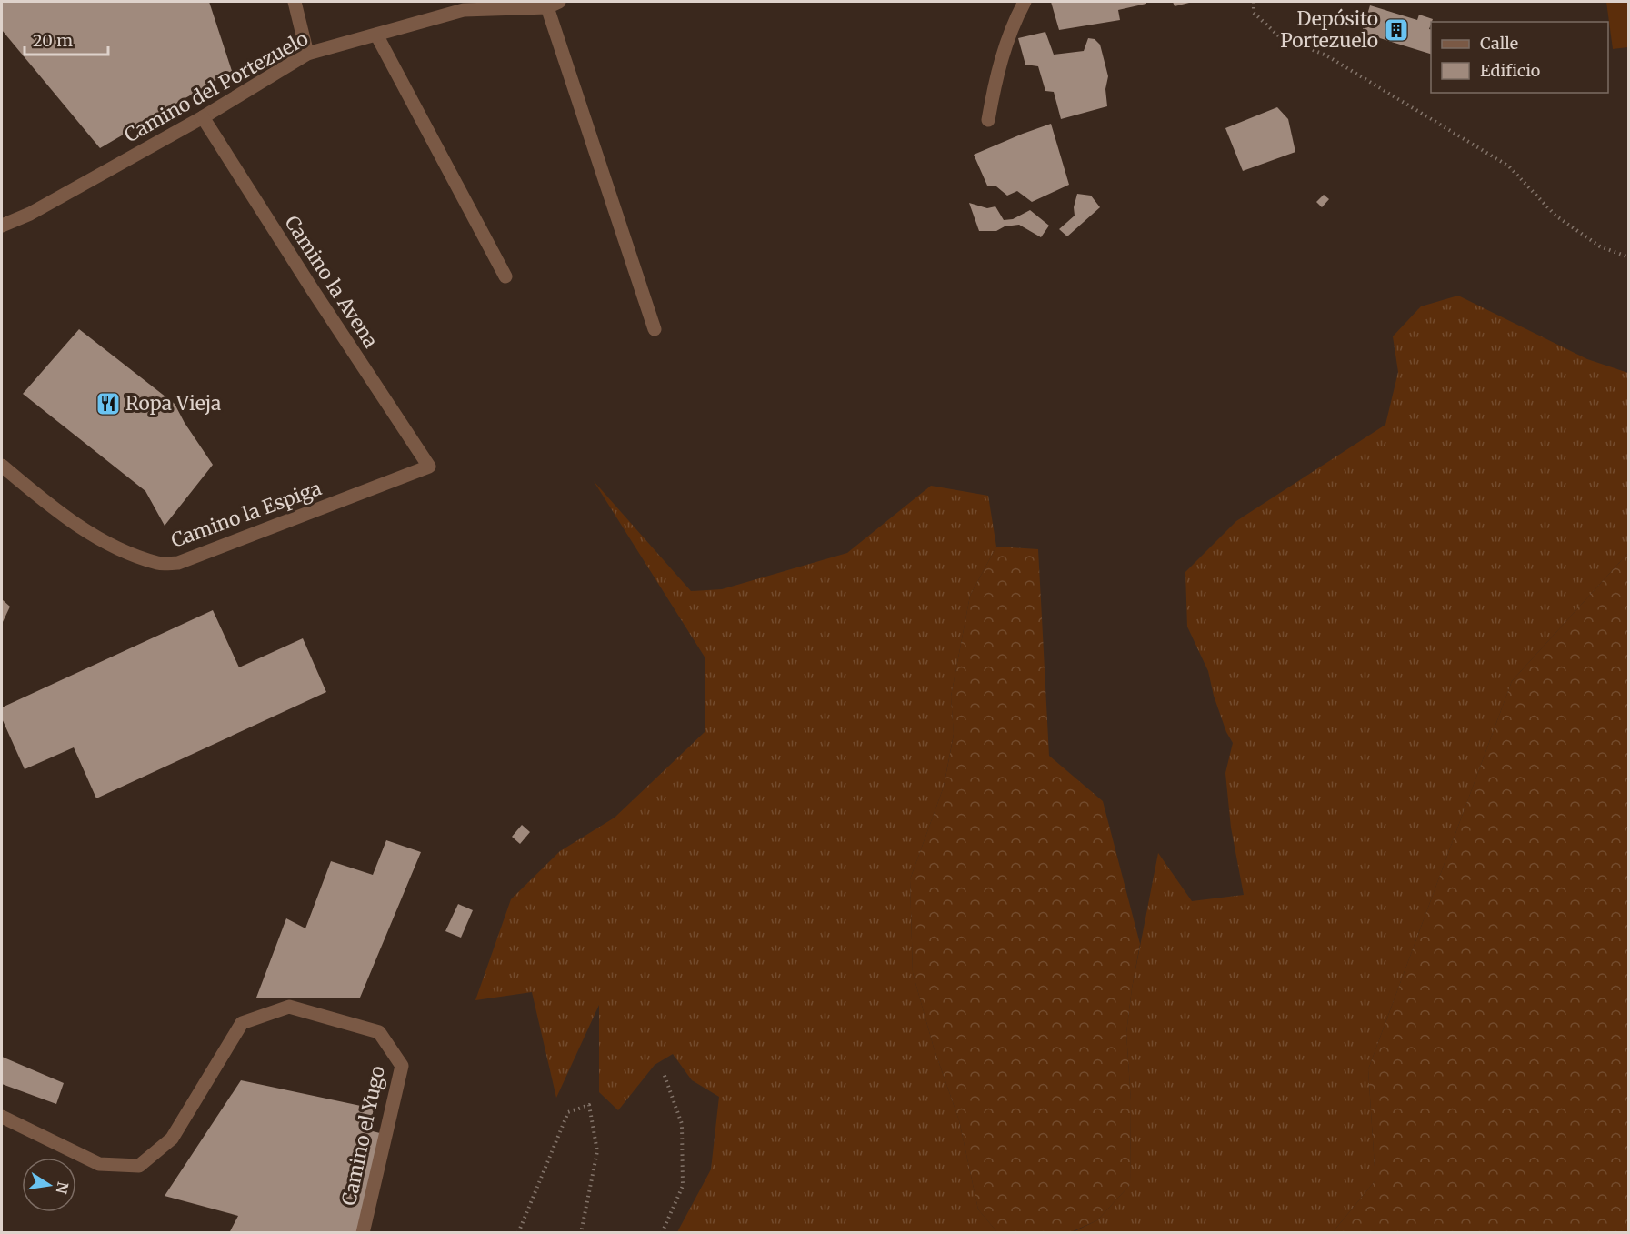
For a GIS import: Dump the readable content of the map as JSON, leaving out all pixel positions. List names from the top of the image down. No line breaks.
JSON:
{"streets":{"street":["Camino del Portezuelo","Camino la Avena","Camino la Espiga","Camino el Yugo"]},"crossings":[["Camino del Portezuelo","Camino la Avena"],["Camino la Avena","Camino la Espiga"]],"places":{"building":["Depósito Portezuelo"],"restaurant":["Ropa Vieja"]},"legend":["Calle","Edificio"],"scale_bar":"20 m","north":"right"}
